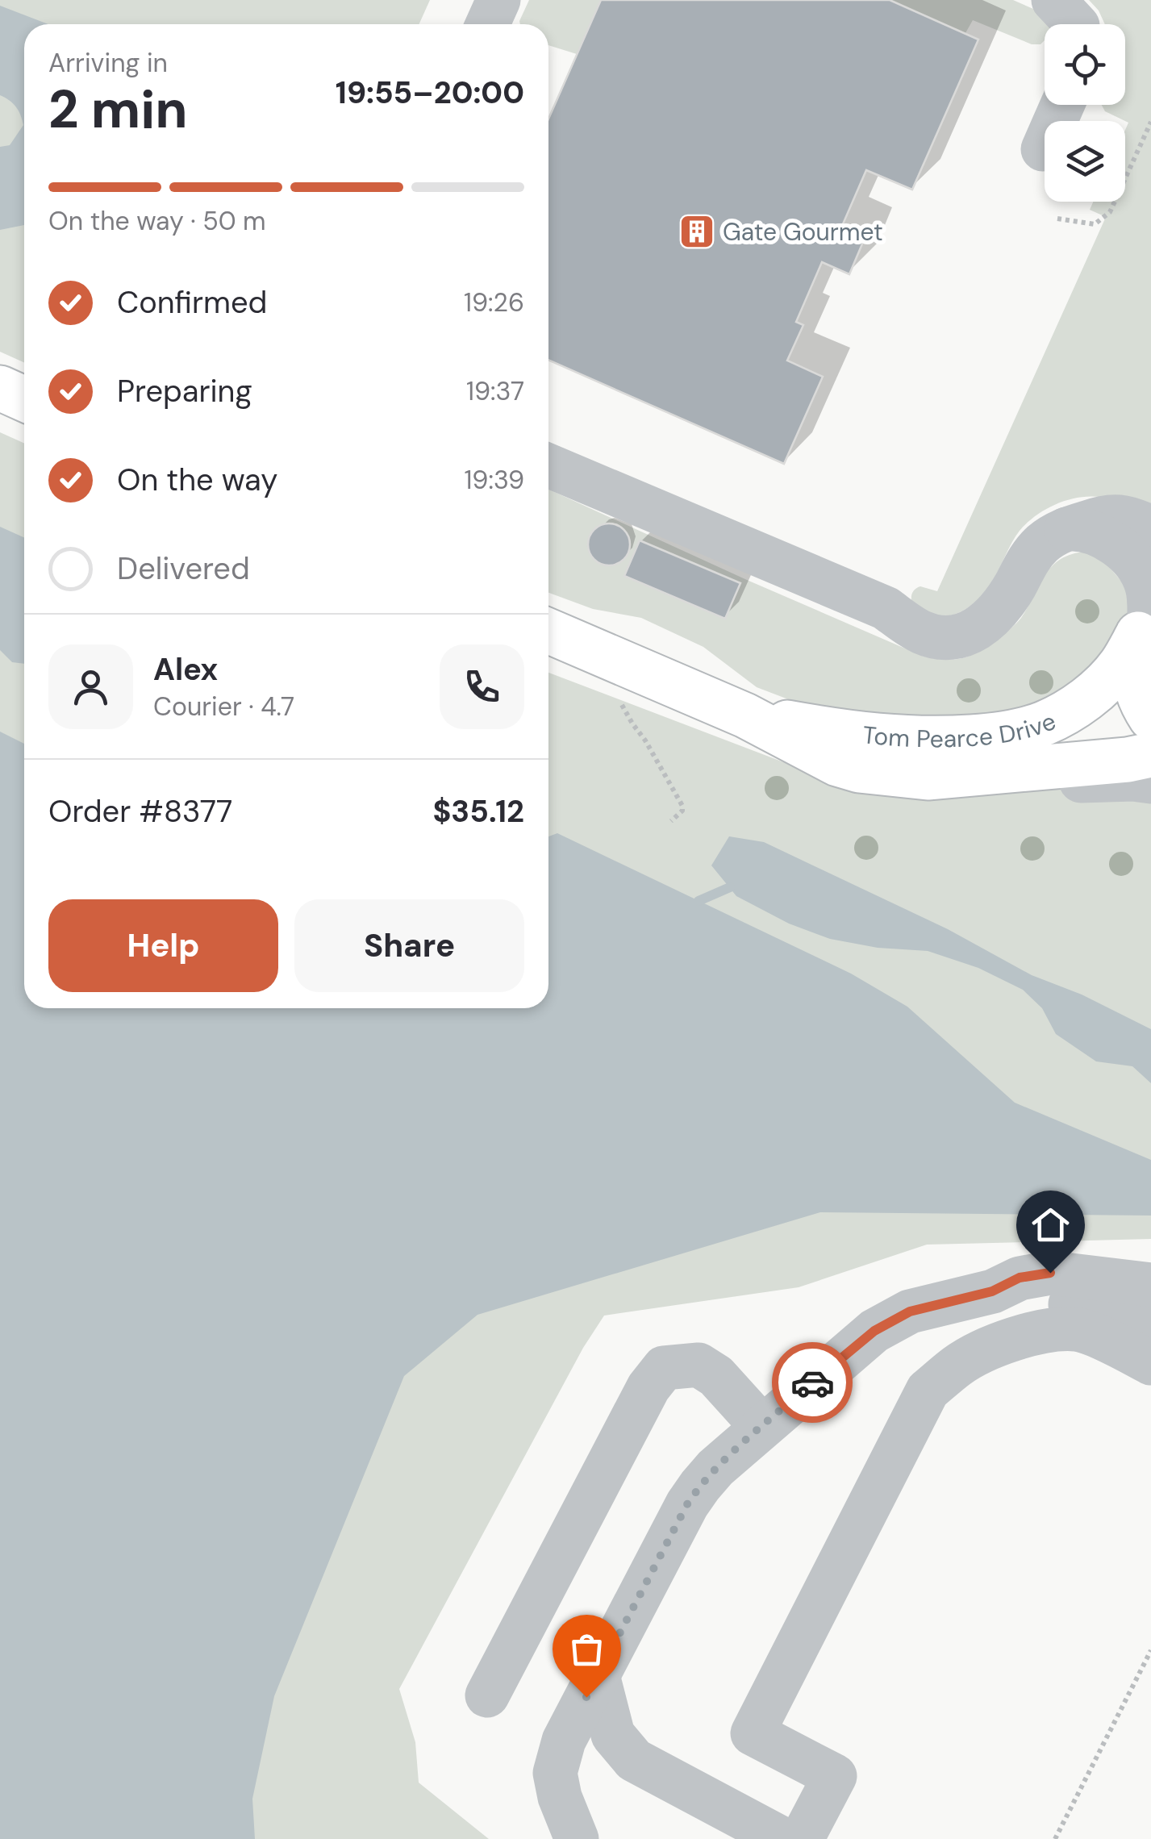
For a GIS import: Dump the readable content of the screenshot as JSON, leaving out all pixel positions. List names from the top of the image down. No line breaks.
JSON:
{"streets":{"main road":["Tom Pearce Drive"]},"places":{"building":["Gate Gourmet"]},"page":{"heading":["2 min","Arriving in","19:55–20:00"],"panel":["Alex","Courier · 4.7","Order #8377","$35.12"],"bar":"On the way · 50 m","list":[["Confirmed","19:26"],["Preparing","19:37"],["On the way","19:39"],"Delivered"],"buttons":["Help","Share"]}}
